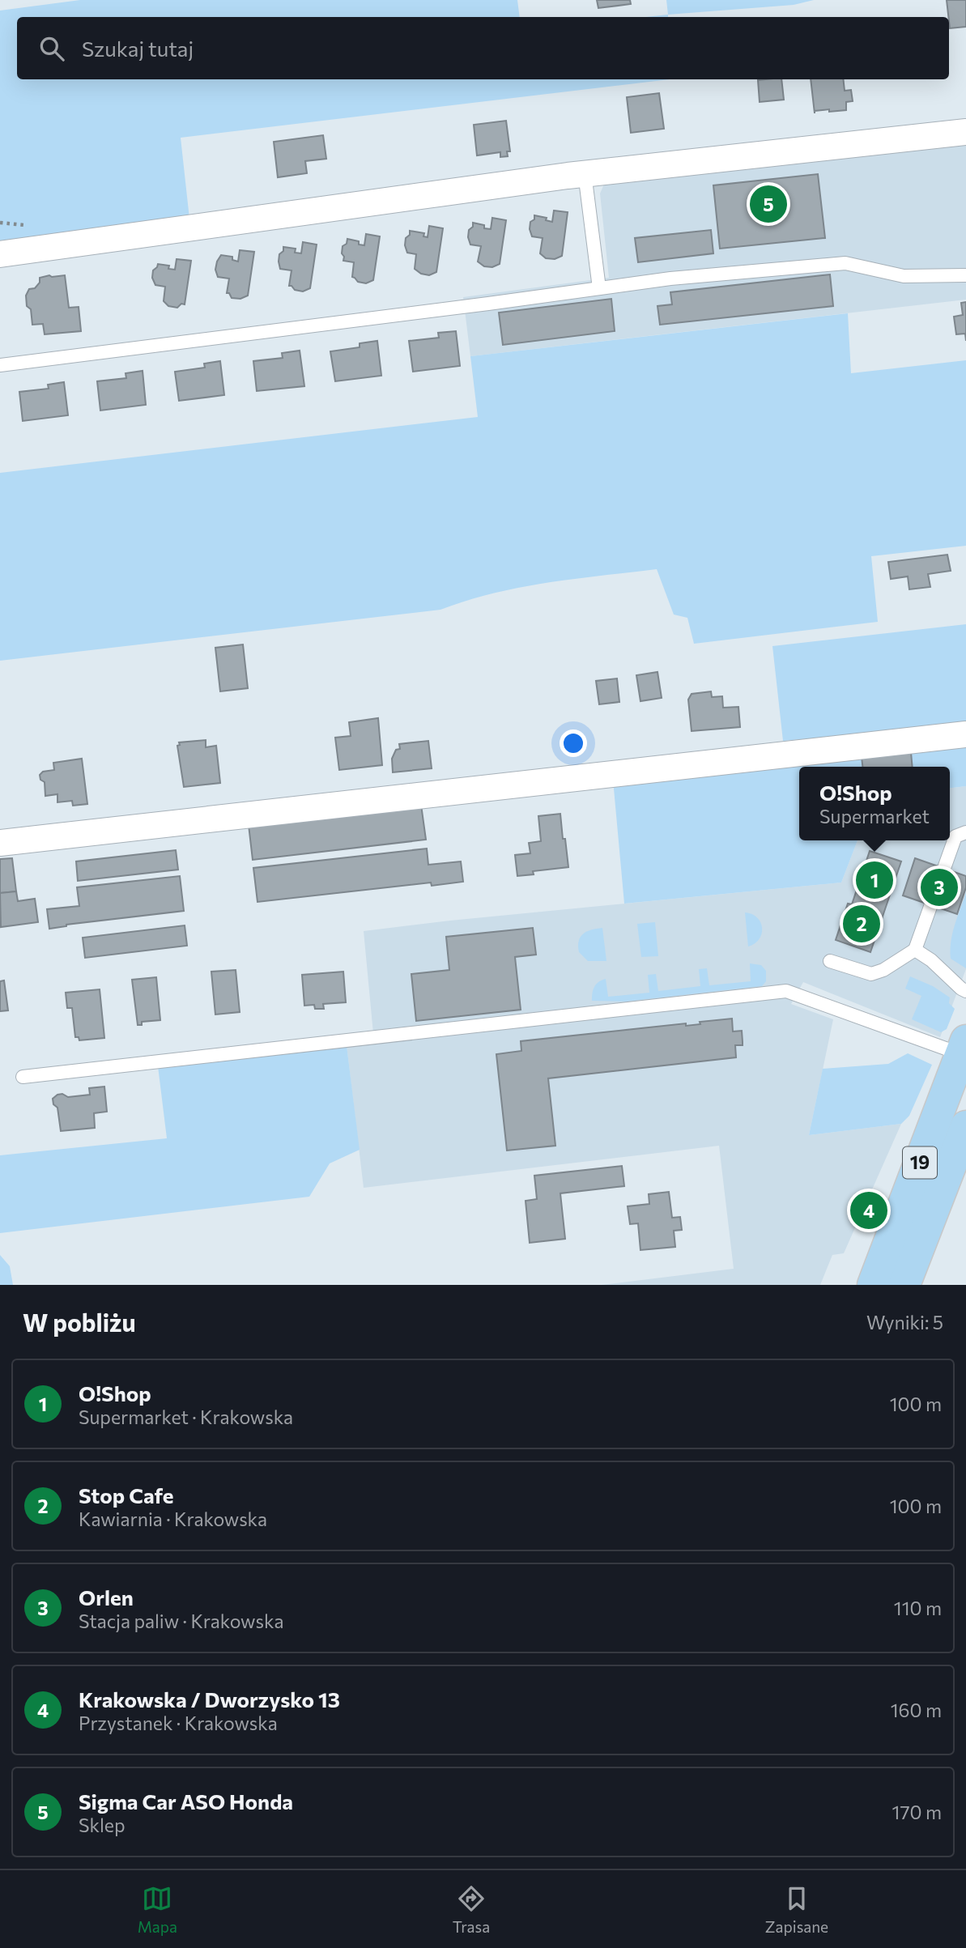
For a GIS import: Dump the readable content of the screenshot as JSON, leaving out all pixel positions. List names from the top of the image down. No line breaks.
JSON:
{"streets":{"main road":["19"]},"page":{"search":"Szukaj tutaj","pins":["5","1","3","2","4"],"popup":["O!Shop","Supermarket"],"heading":["W pobliżu","Wyniki: 5"],"list":[{"mark":"1","name":"O!Shop","note":"Supermarket · Krakowska","value":"100 m"},{"mark":"2","name":"Stop Cafe","note":"Kawiarnia · Krakowska","value":"100 m"},{"mark":"3","name":"Orlen","note":"Stacja paliw · Krakowska","value":"110 m"},{"mark":"4","name":"Krakowska / Dworzysko 13","note":"Przystanek · Krakowska","value":"160 m"},{"mark":"5","name":"Sigma Car ASO Honda","note":"Sklep","value":"170 m"}],"nav":["Mapa","Trasa","Zapisane"]}}
